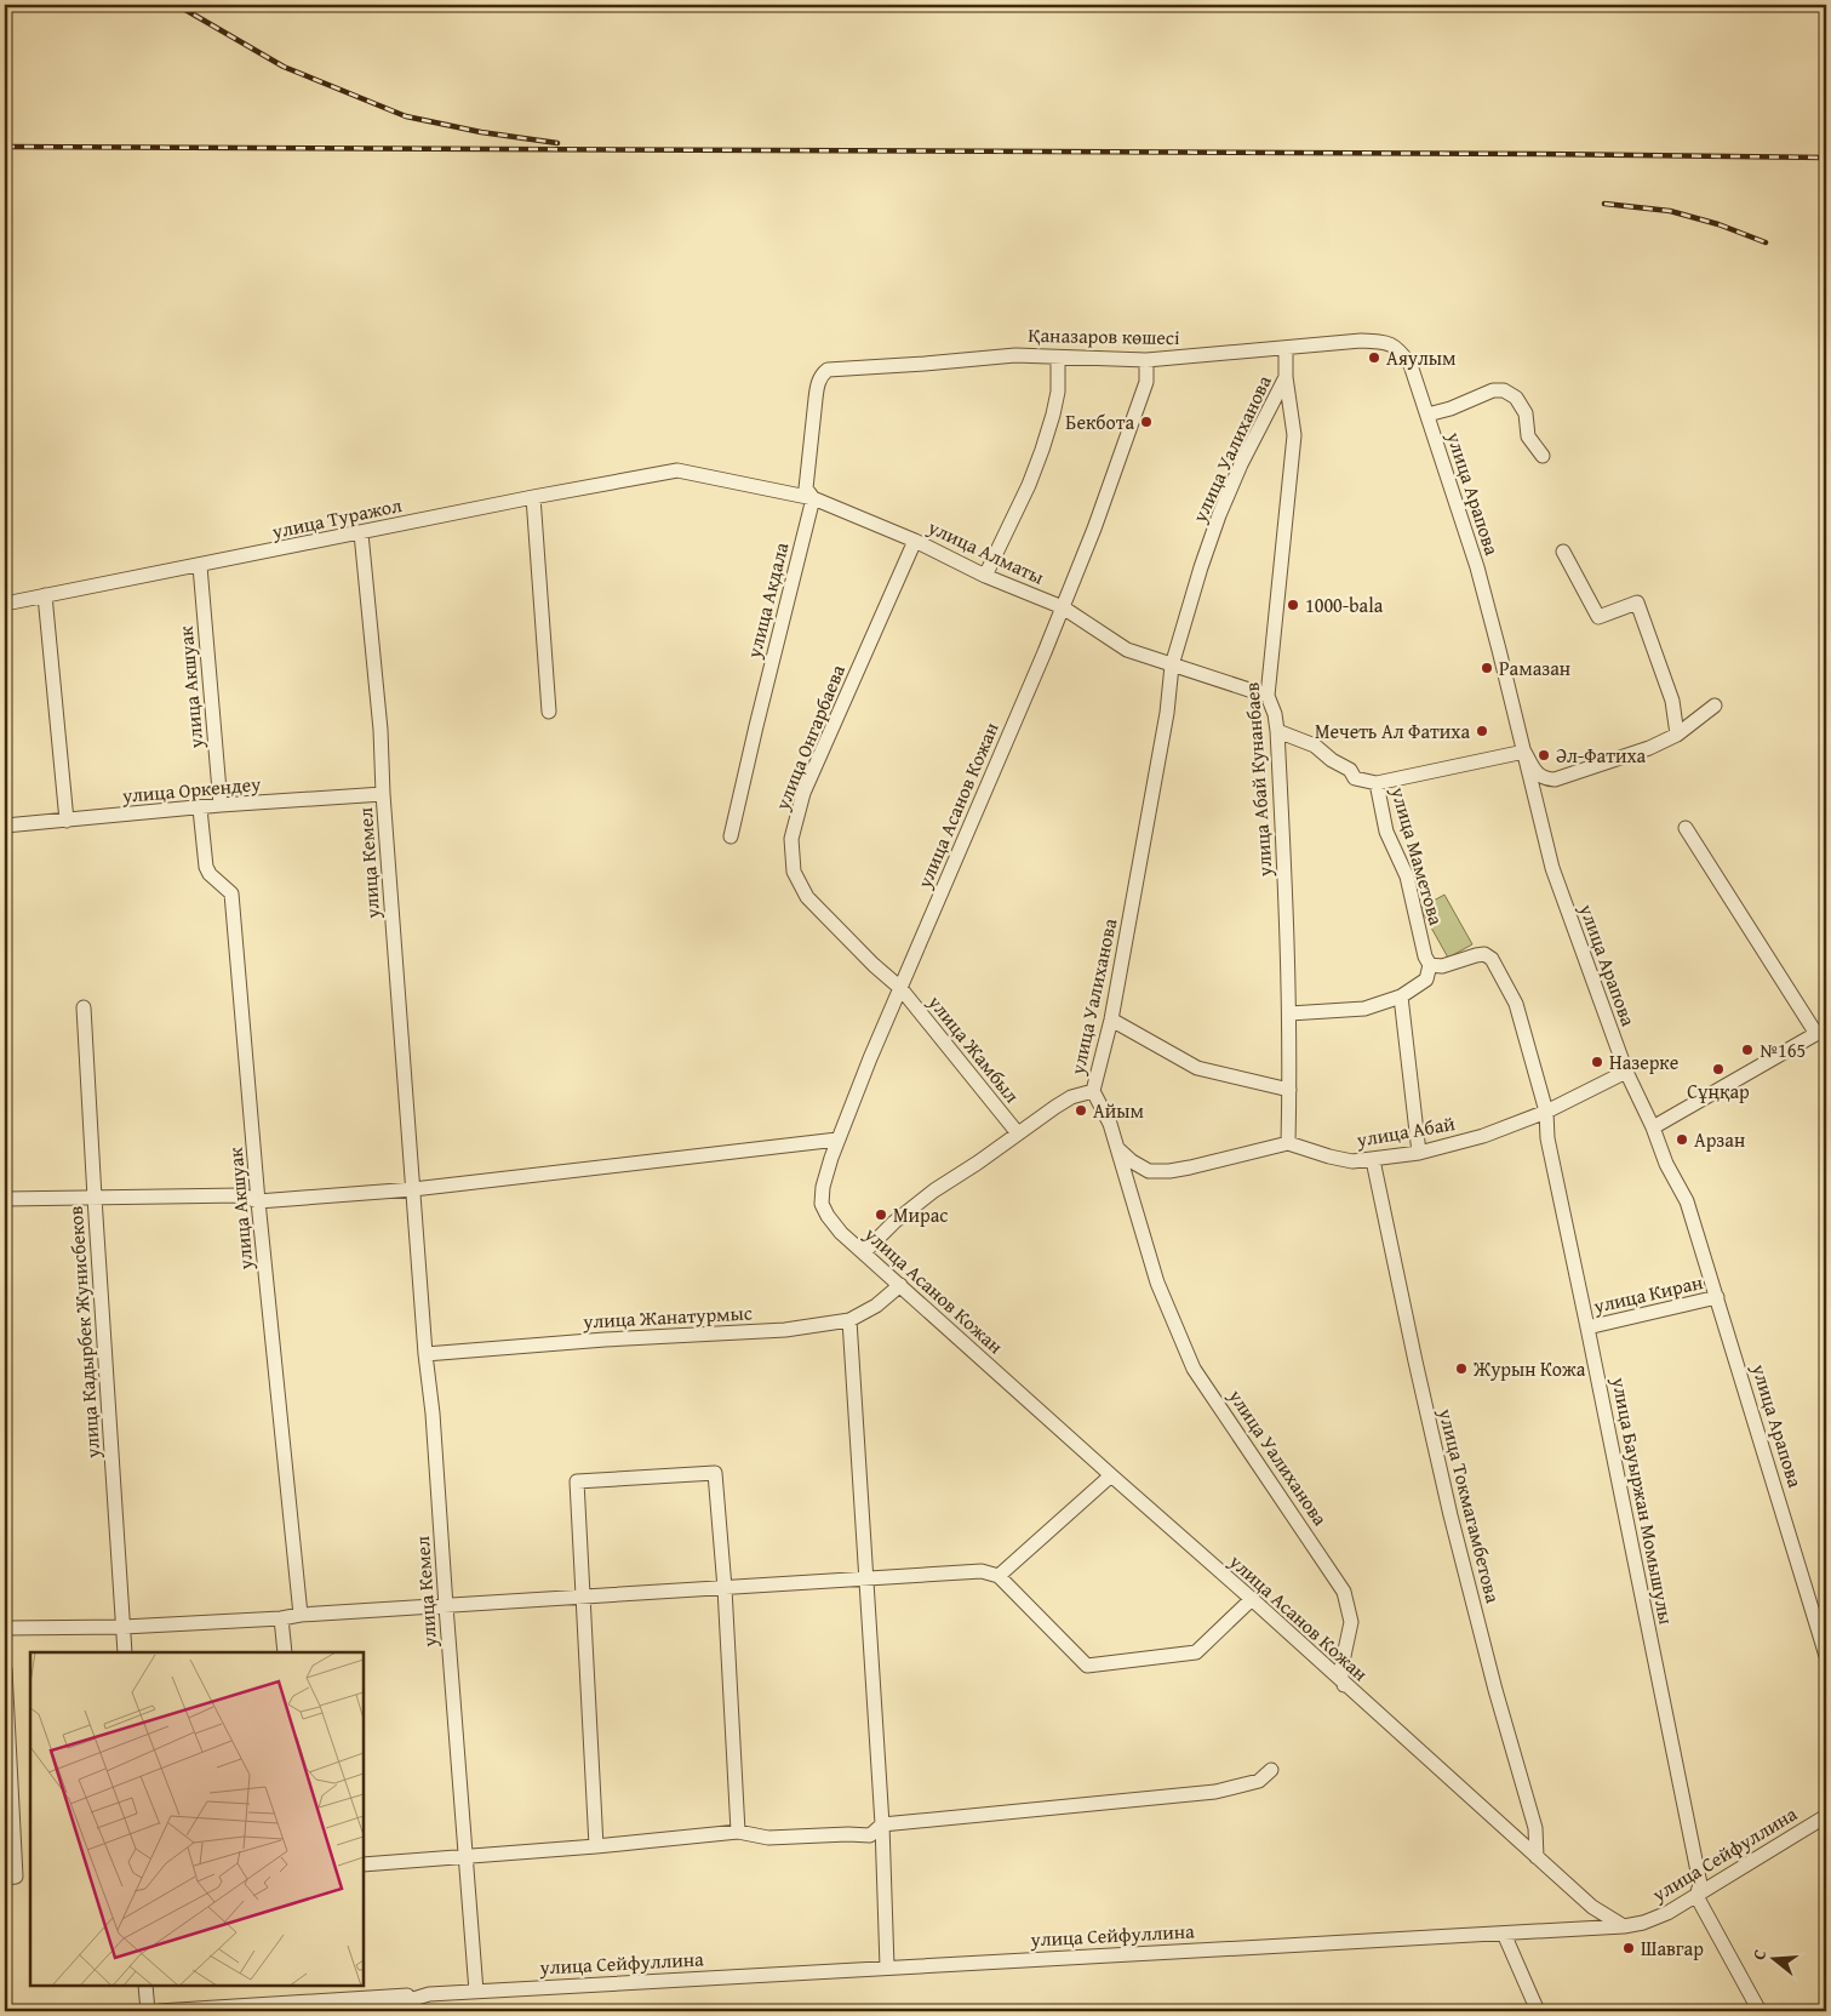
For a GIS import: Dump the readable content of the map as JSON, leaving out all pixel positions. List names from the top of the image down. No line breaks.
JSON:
{"streets":{"street":["Қаназаров көшесі","улица Уалиханова","улица Арапова","улица Туражол","улица Алматы","улица Акдала","улица Акшуак","улица Онгарбаева","улица Абай Кунанбаев","улица Оркендеу","улица Асанов Кожан","улица Маметова","улица Кемел","улица Жамбыл","улица Абай","улица Киран","улица Жанатурмыс","улица Кадырбек Жунисбеков","улица Бауыржан Момышулы","улица Токмагамбетова","улица Сейфуллина"]},"crossings":[["Қаназаров көшесі","улица Уалиханова"],["Қаназаров көшесі","улица Арапова"],["Қаназаров көшесі","улица Акдала"],["Қаназаров көшесі","улица Асанов Кожан"],["улица Уалиханова","улица Алматы"],["улица Уалиханова","улица Абай Кунанбаев"],["улица Уалиханова","улица Асанов Кожан"],["улица Уалиханова","улица Жамбыл"],["улица Уалиханова","улица Абай"],["улица Арапова","улица Абай"],["улица Арапова","улица Киран"],["улица Туражол","улица Алматы"],["улица Туражол","улица Акшуак"],["улица Туражол","улица Кемел"],["улица Алматы","улица Акдала"],["улица Алматы","улица Онгарбаева"],["улица Алматы","улица Абай Кунанбаев"],["улица Алматы","улица Асанов Кожан"],["улица Акшуак","улица Оркендеу"],["улица Онгарбаева","улица Асанов Кожан"],["улица Онгарбаева","улица Жамбыл"],["улица Абай Кунанбаев","улица Абай"],["улица Оркендеу","улица Кемел"],["улица Асанов Кожан","улица Жамбыл"],["улица Асанов Кожан","улица Жанатурмыс"],["улица Асанов Кожан","улица Токмагамбетова"],["улица Асанов Кожан","улица Сейфуллина"],["улица Кемел","улица Жанатурмыс"],["улица Кемел","улица Сейфуллина"],["улица Абай","улица Бауыржан Момышулы"],["улица Абай","улица Токмагамбетова"],["улица Киран","улица Бауыржан Момышулы"],["улица Бауыржан Момышулы","улица Сейфуллина"]],"places":["Аяулым","Бекбота","1000-bala","Рамазан","Мечеть Ал Фатиха","Әл-Фатиха","№165","Назерке","Сұңқар","Айым","Арзан","Мирас","Журын Кожа","Шавгар"],"north":"left"}
